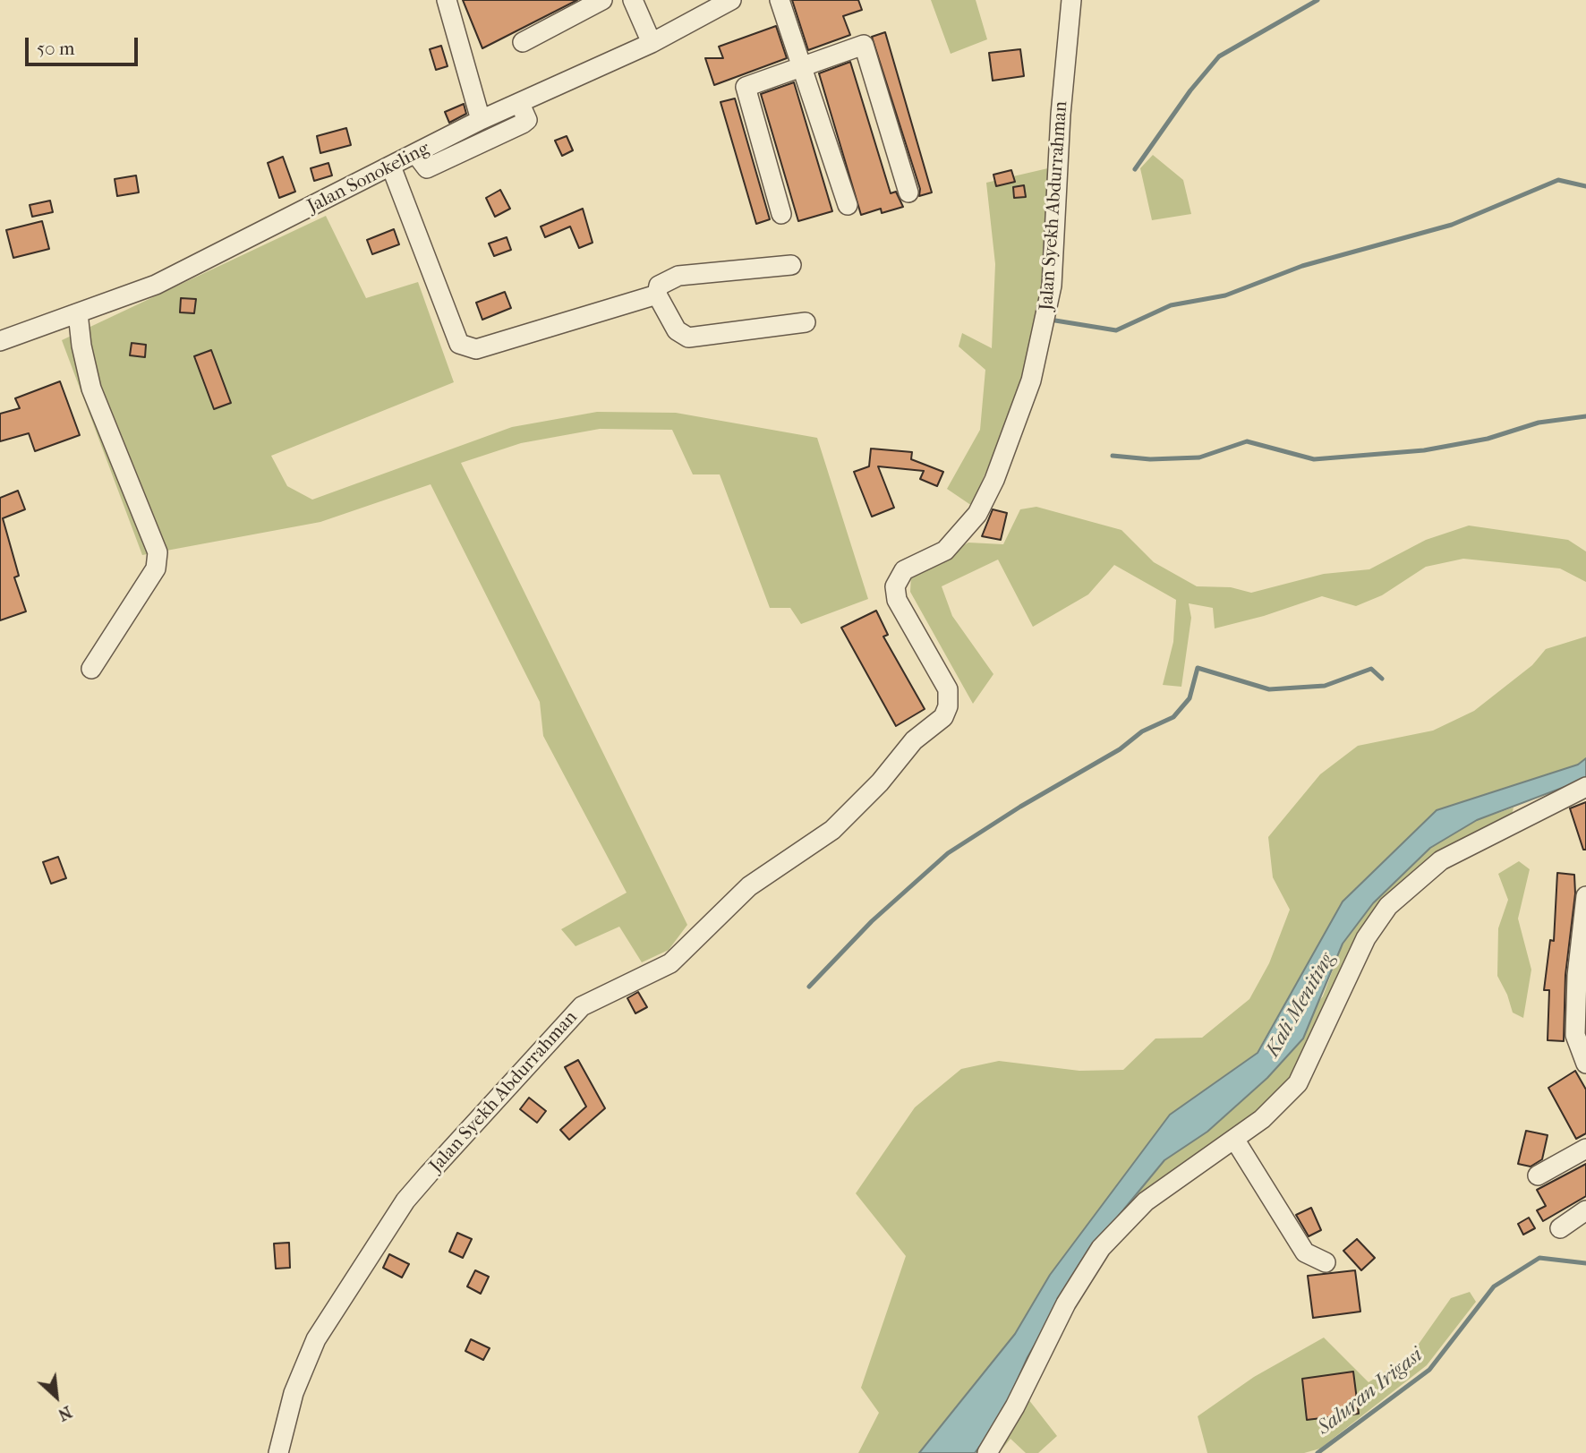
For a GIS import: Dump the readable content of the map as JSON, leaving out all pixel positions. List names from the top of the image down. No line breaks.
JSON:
{"streets":{"street":["Jalan Sonokeling","Jalan Syekh Abdurrahman"]},"water":["Kali Meniting","Saluran Irigasi"],"scale_bar":"50 m","north":"bottom right"}
